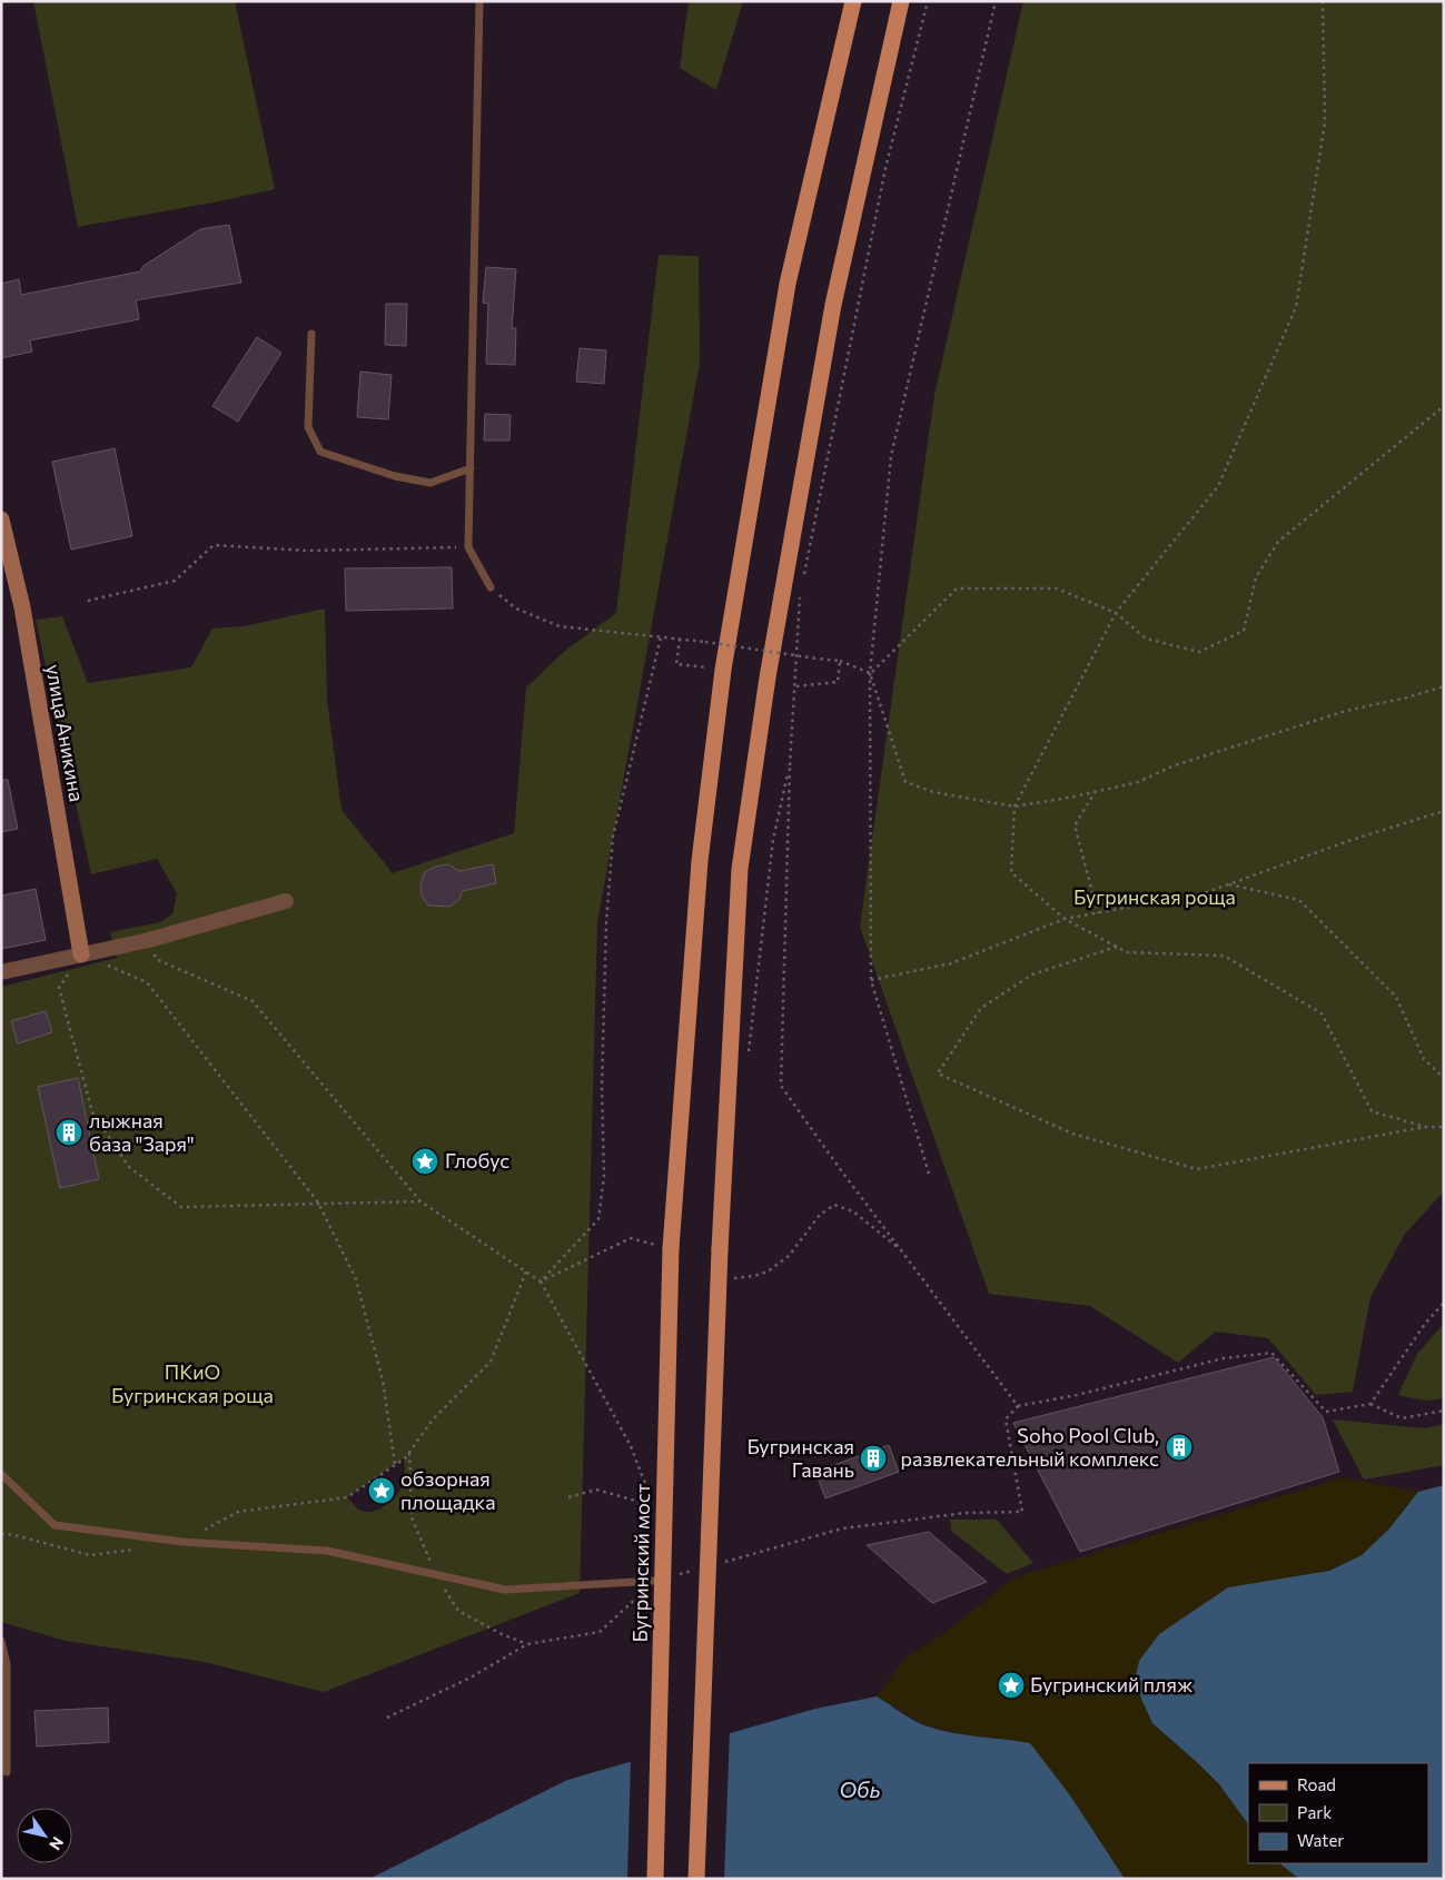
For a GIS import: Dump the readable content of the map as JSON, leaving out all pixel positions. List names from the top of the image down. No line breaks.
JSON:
{"streets":{"main road":["Бугринский мост"],"street":["улица Аникина"]},"water":["Обь"],"parks":["Бугринская роща","ПКиО Бугринская роща"],"places":{"building":["лыжная база \"Заря\"","Soho Pool Club, развлекательный комплекс","Бугринская Гавань"],"place":["Глобус","обзорная площадка","Бугринский пляж"]},"legend":["Road","Park","Water"],"north":"bottom right"}
